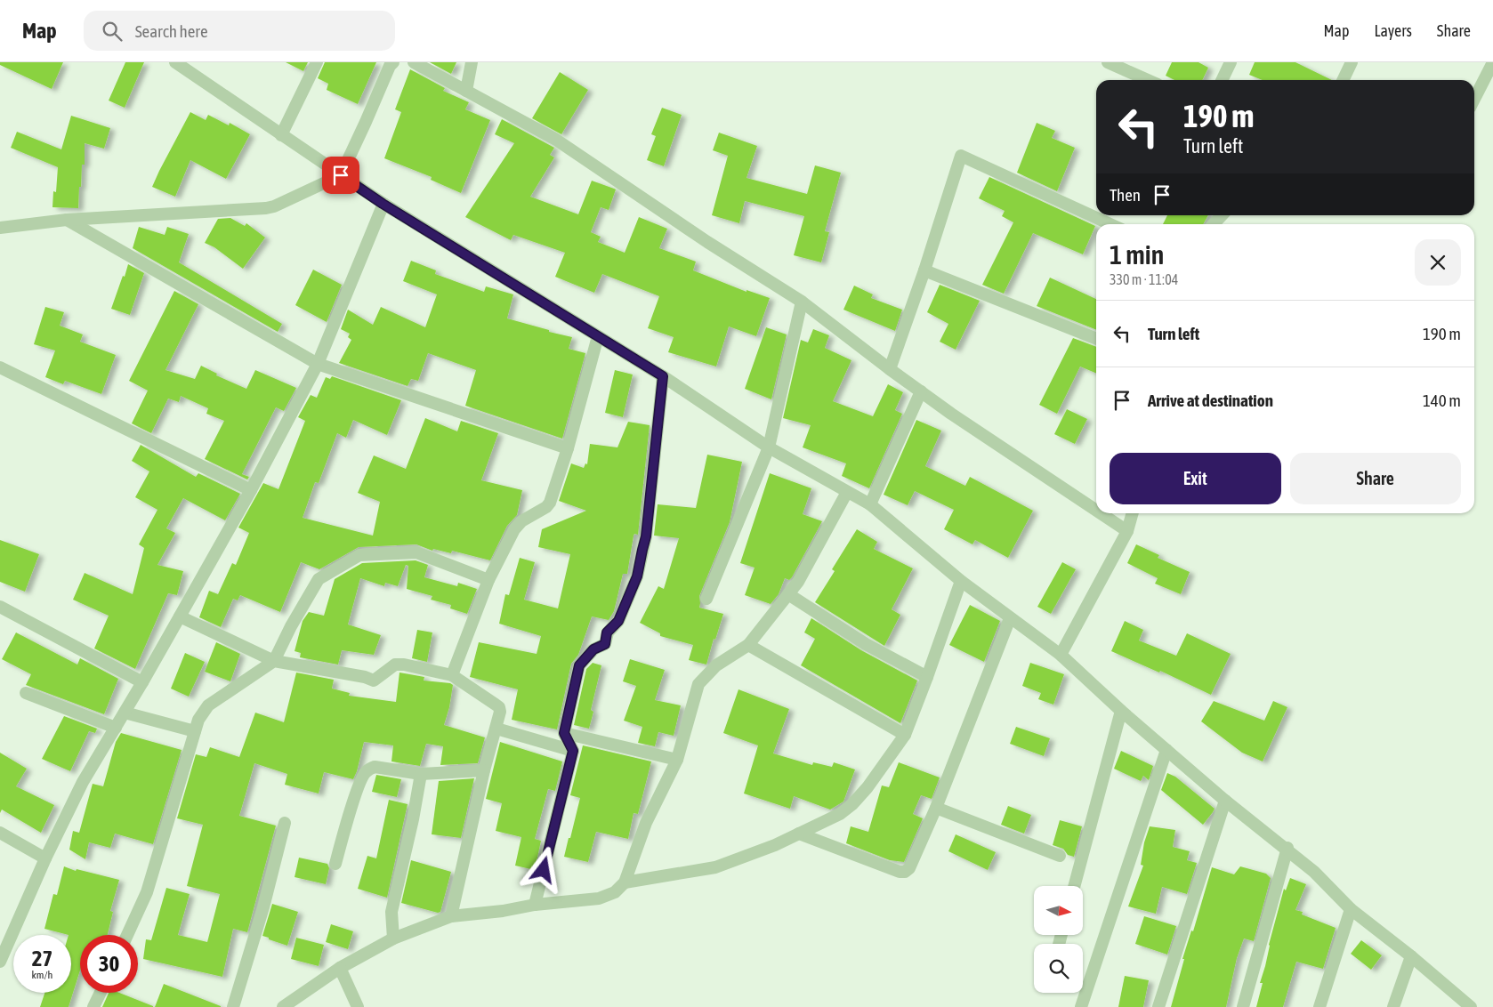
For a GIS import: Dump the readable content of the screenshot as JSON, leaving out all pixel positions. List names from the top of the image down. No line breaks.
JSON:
{"north":"right","page":{"header":"Map","search":"Search here","nav":["Map","Layers","Share"],"turn":["190 m","Turn left"],"then":"Then","heading":["1 min","330 m · 11:04"],"list":[{"name":"Turn left","value":"190 m"},{"name":"Arrive at destination","value":"140 m"}],"buttons":["Exit","Share"],"speed":"27 km/h","limit":"30"}}
